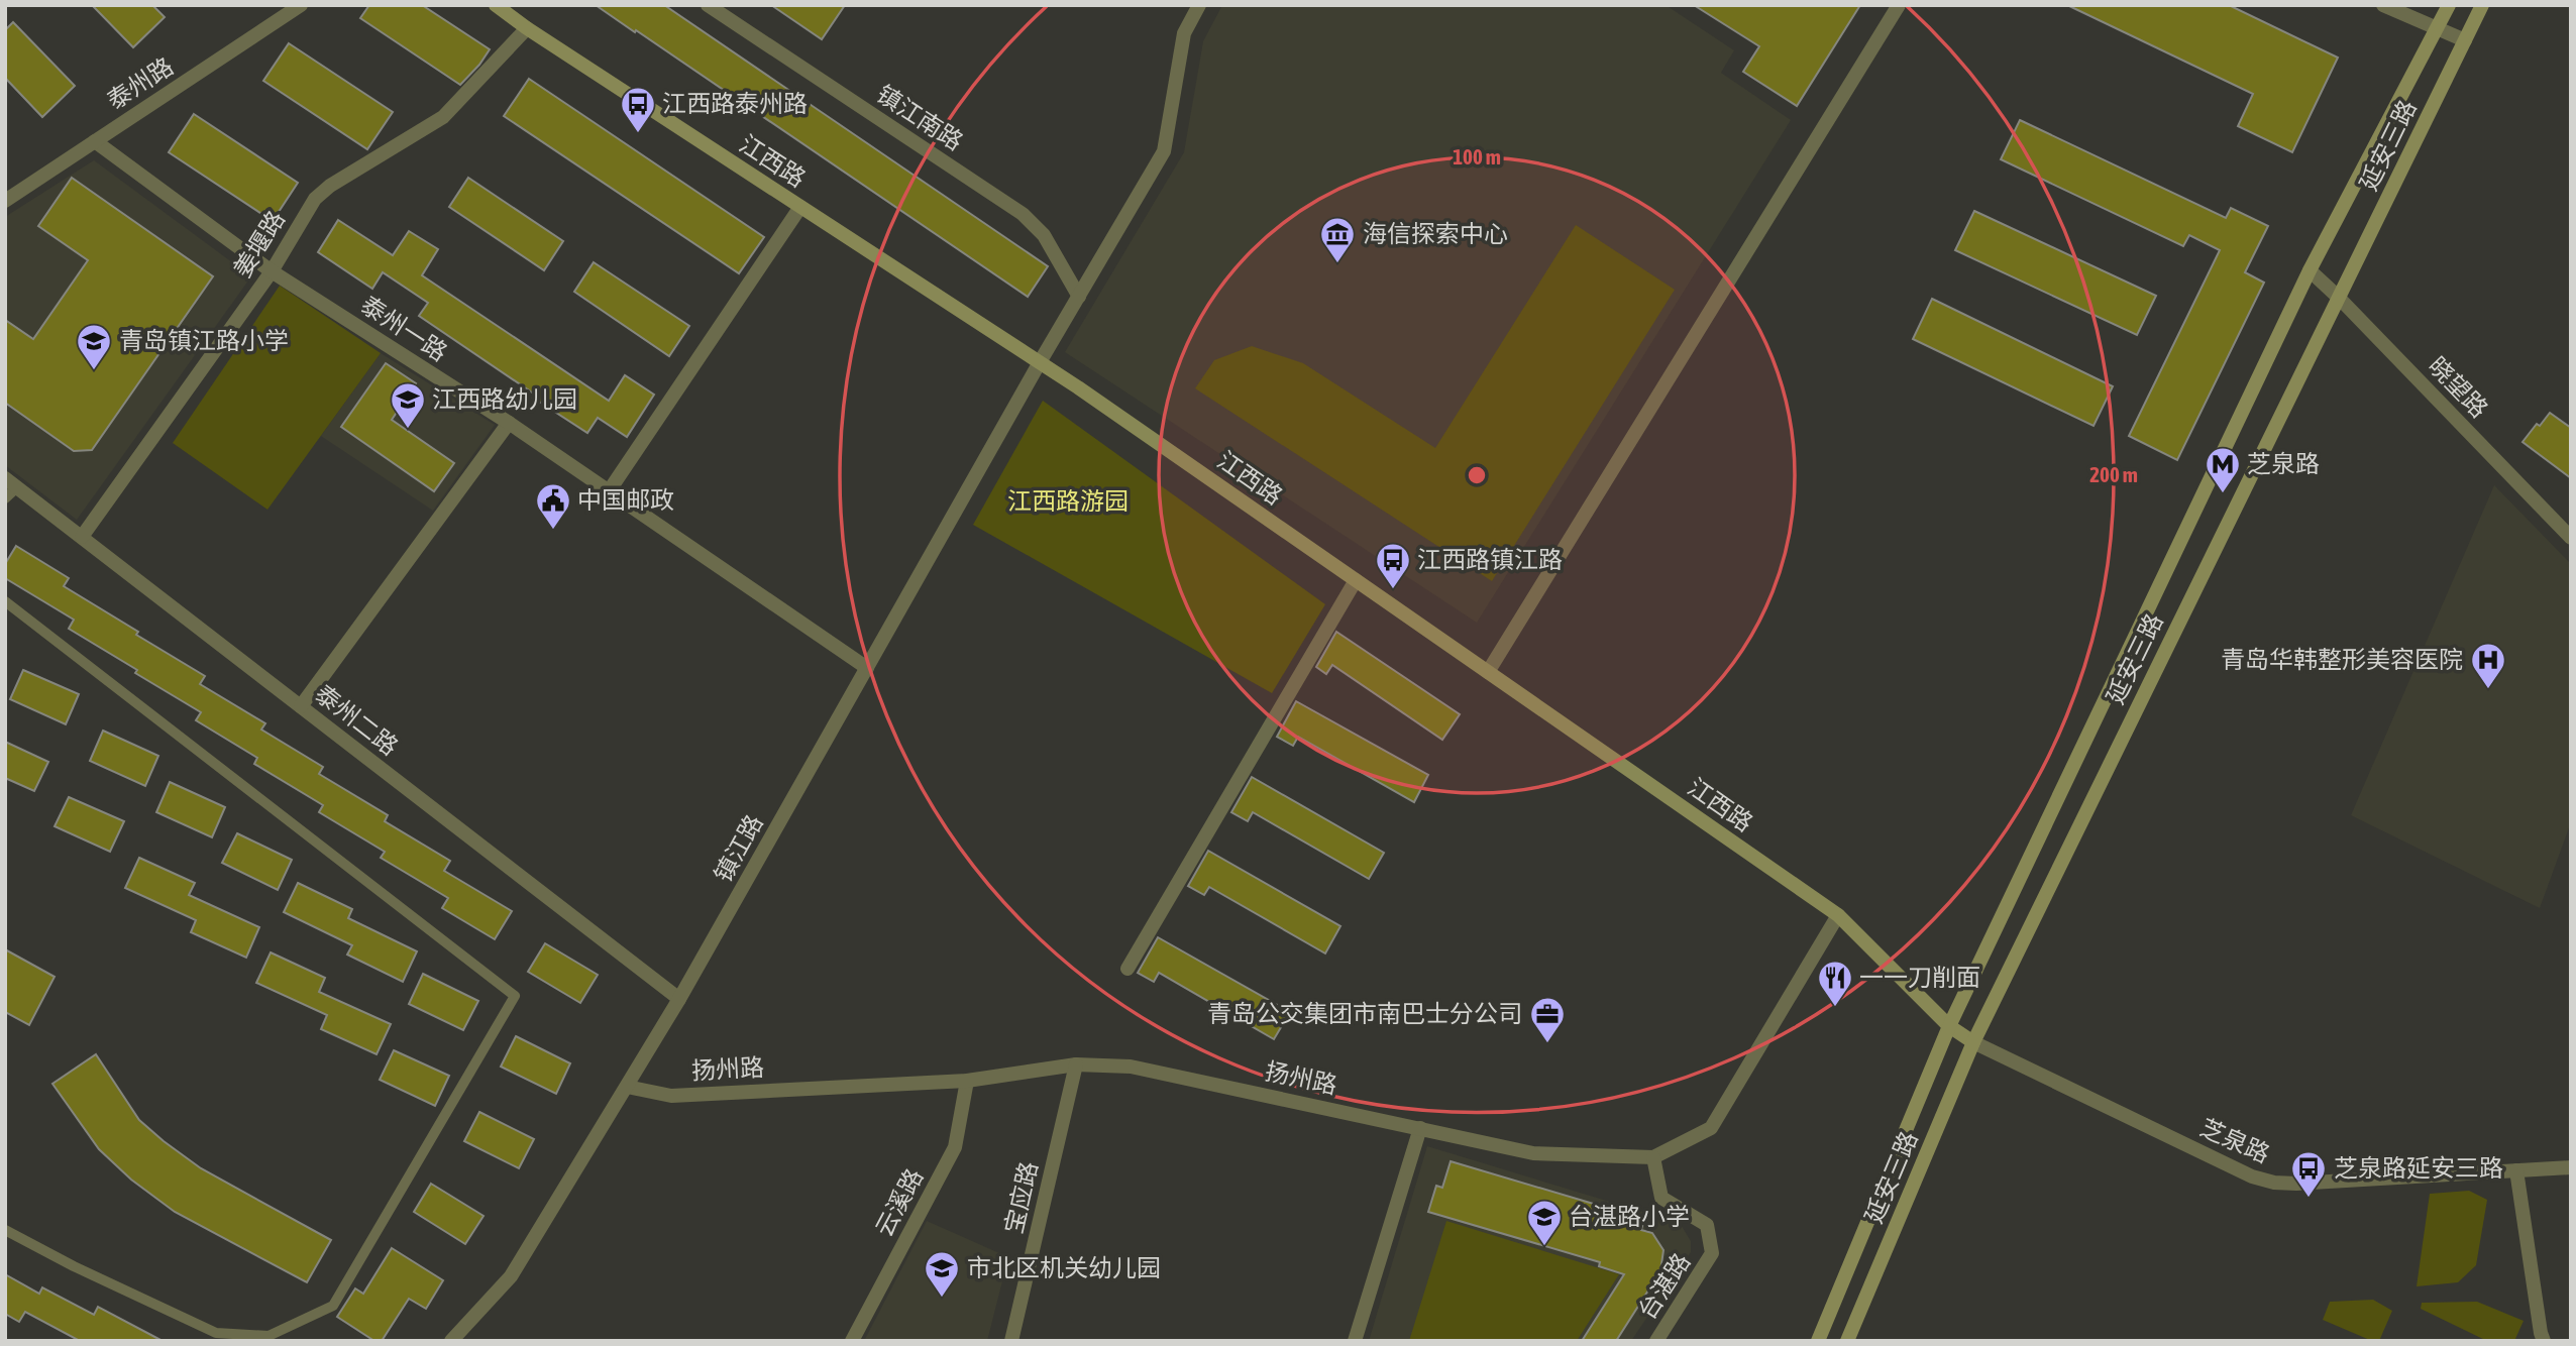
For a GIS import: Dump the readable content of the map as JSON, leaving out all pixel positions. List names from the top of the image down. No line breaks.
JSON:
{"streets":{"main road":["延安三路","江西路","芝泉路"],"street":["泰州路","镇江南路","姜堰路","泰州一路","晓望路","泰州二路","镇江路","扬州路","宝应路","云溪路","台湛路"]},"crossings":[["泰州路","泰州一路"],["延安三路","江西路"],["延安三路","晓望路"],["延安三路","芝泉路"],["江西路","姜堰路"],["江西路","镇江路"],["江西路","扬州路"],["江西路","芝泉路"],["姜堰路","泰州一路"],["姜堰路","泰州二路"],["泰州一路","镇江路"],["泰州二路","镇江路"],["镇江路","扬州路"],["扬州路","宝应路"],["扬州路","云溪路"],["扬州路","台湛路"]],"parks":["江西路游园"],"places":{"bus stop":["江西路泰州路","江西路镇江路","芝泉路延安三路"],"museum":["海信探索中心"],"school or university":["青岛镇江路小学","江西路幼儿园","台湛路小学","市北区机关幼儿园"],"metro station":["芝泉路"],"public building":["中国邮政"],"hospital":["青岛华韩整形美容医院"],"restaurant":["一一刀削面"],"office":["青岛公交集团市南巴士分公司"]},"rings":["100 m","200 m"]}
